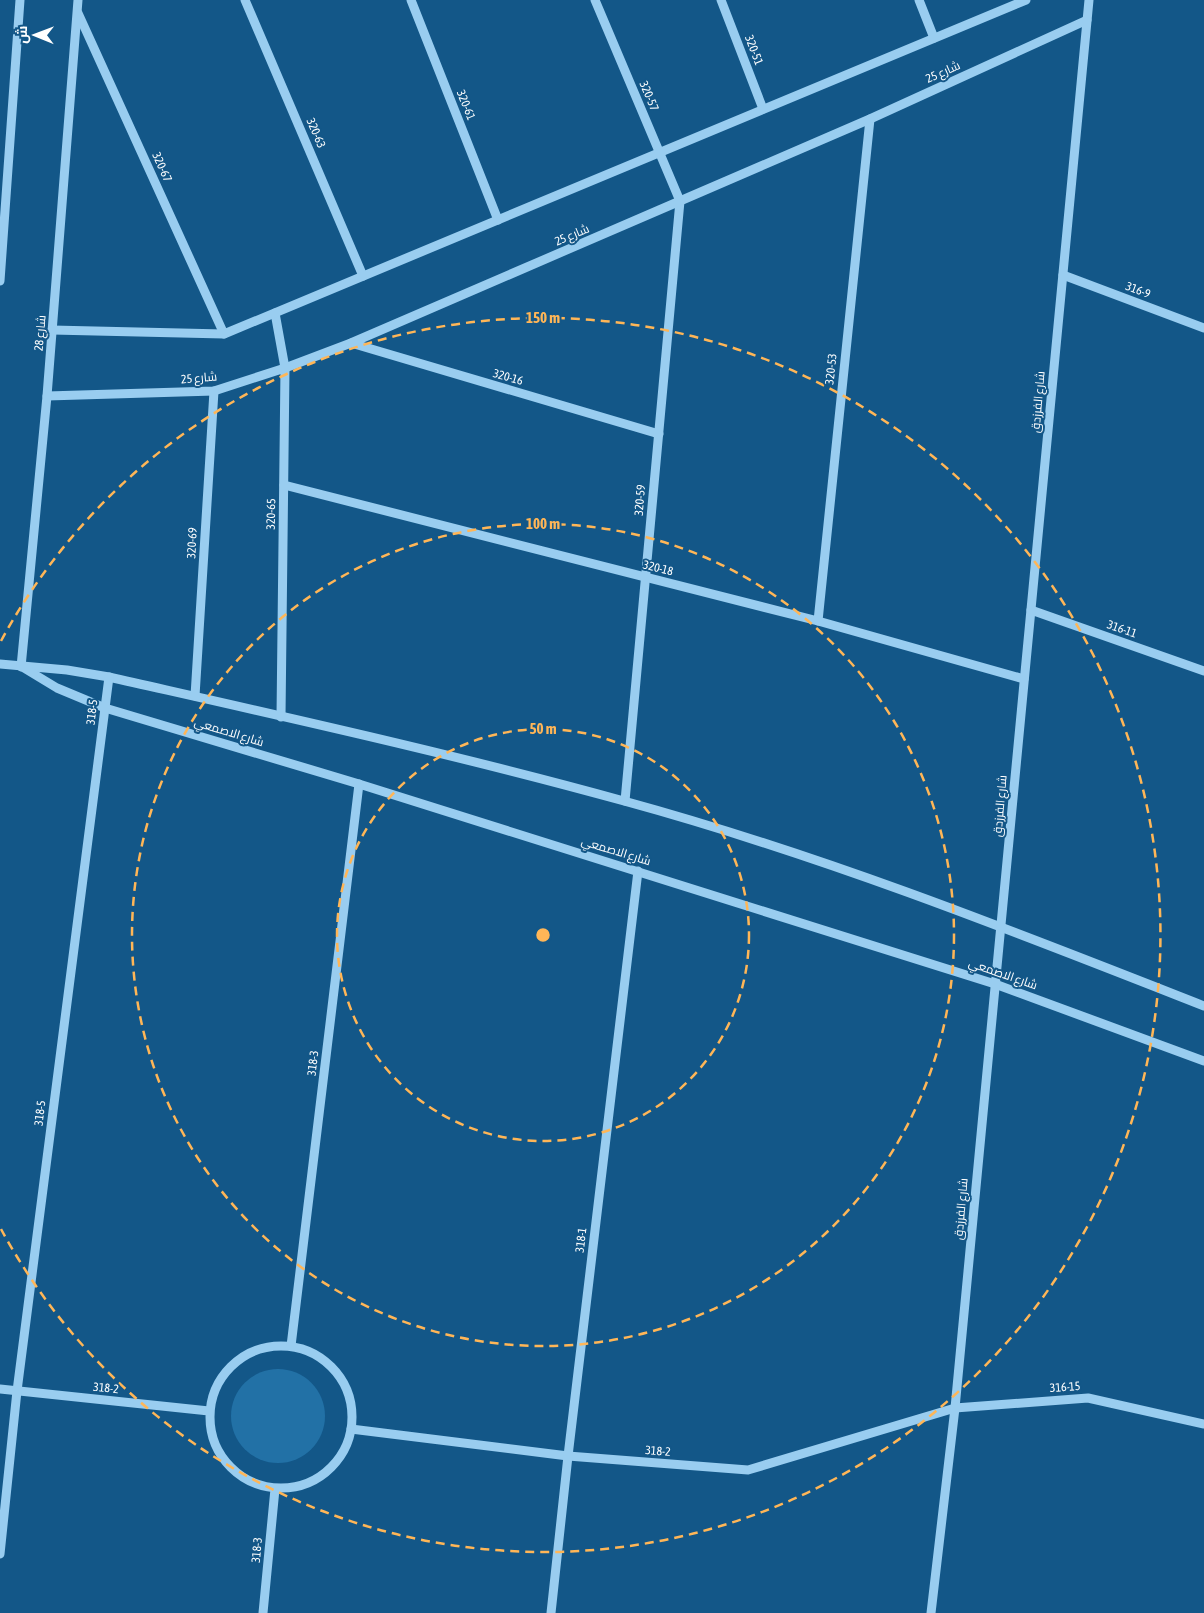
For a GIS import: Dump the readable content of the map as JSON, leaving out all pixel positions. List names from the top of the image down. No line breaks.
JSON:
{"streets":{"street":["320-51","شارع 25","320-57","320-61","320-63","320-67","316-9","شارع 28","320-53","320-16","شارع الفرزدق","320-59","320-65","320-69","320-18","316-11","318-5","شارع الاصمعي","318-3","318-1","316-15","318-2"]},"crossings":[["شارع 25","320-57"],["شارع 25","شارع 28"],["شارع 25","320-53"],["شارع 25","320-16"],["شارع 25","شارع الفرزدق"],["شارع 25","320-59"],["شارع 25","320-65"],["شارع 25","320-69"],["320-57","320-59"],["320-67","شارع 28"],["316-9","شارع الفرزدق"],["شارع 28","شارع الاصمعي"],["320-53","320-18"],["320-16","320-59"],["شارع الفرزدق","320-18"],["شارع الفرزدق","316-11"],["شارع الفرزدق","شارع الاصمعي"],["شارع الفرزدق","316-15"],["شارع الفرزدق","318-2"],["320-59","320-18"],["320-59","شارع الاصمعي"],["320-65","320-18"],["320-65","شارع الاصمعي"],["320-69","شارع الاصمعي"],["318-5","شارع الاصمعي"],["318-5","318-2"],["شارع الاصمعي","318-3"],["شارع الاصمعي","318-1"],["318-3","318-2"],["318-1","318-2"],["316-15","318-2"]],"north":"left","rings":["150 m","100 m","50 m"]}
